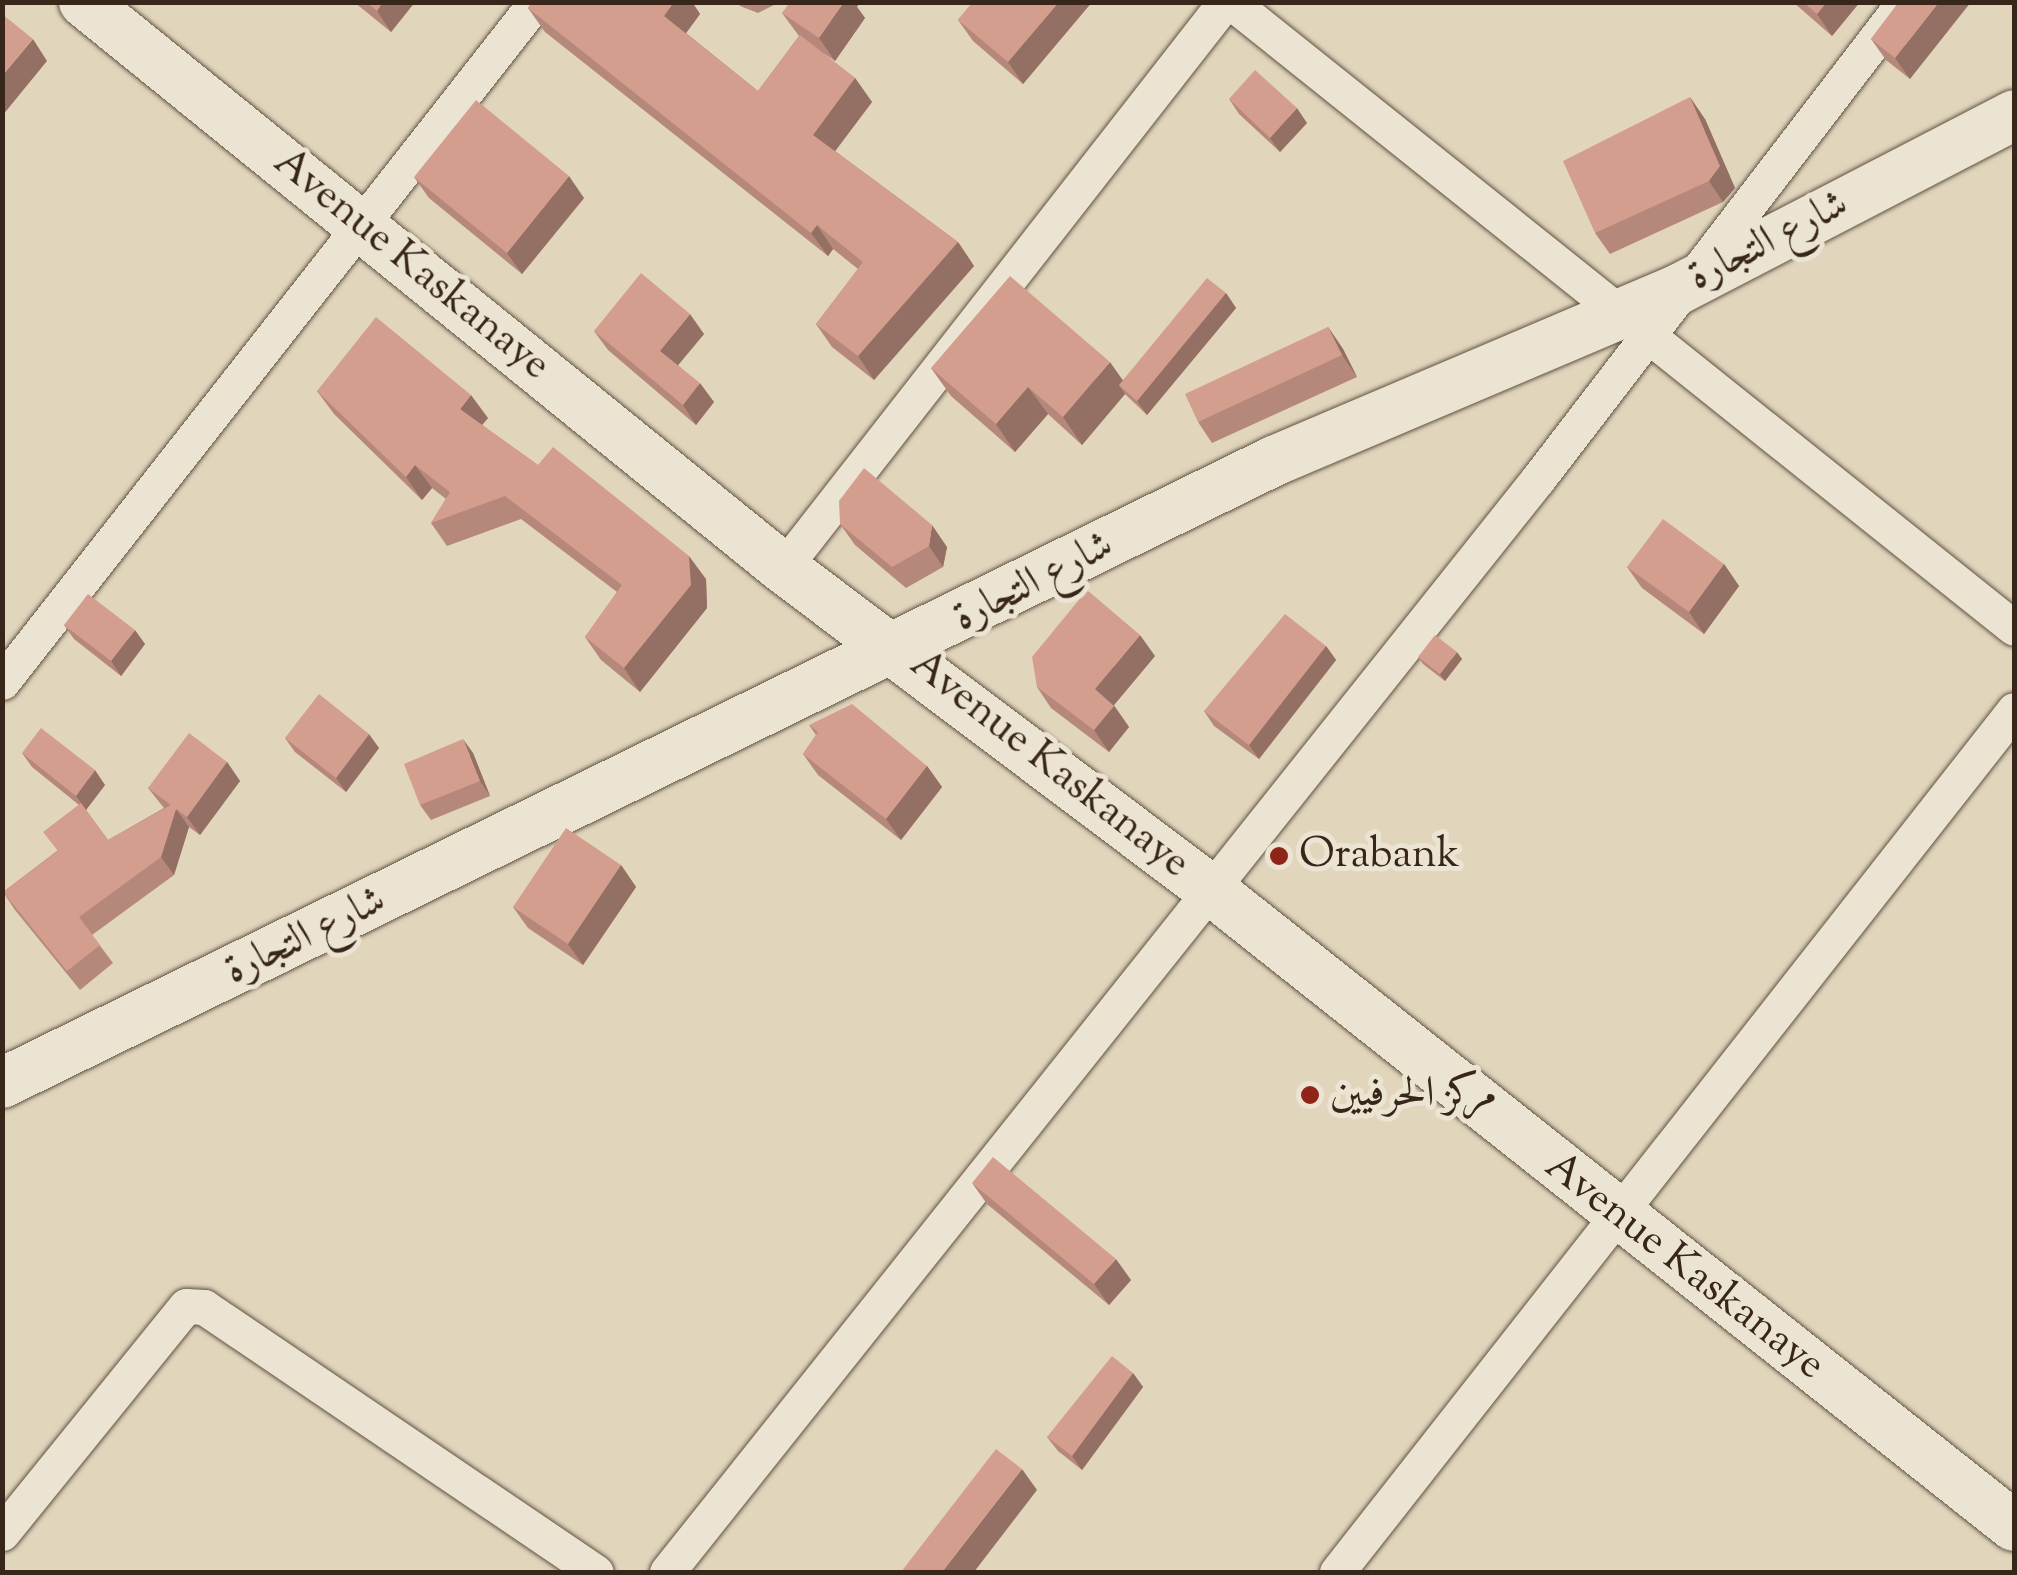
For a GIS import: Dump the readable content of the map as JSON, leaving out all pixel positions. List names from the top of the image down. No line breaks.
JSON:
{"streets":{"street":["شارع التجارة","Avenue Kaskanaye"]},"crossings":[["شارع التجارة","Avenue Kaskanaye"]],"places":["Orabank","مركز الحرفيين"]}
